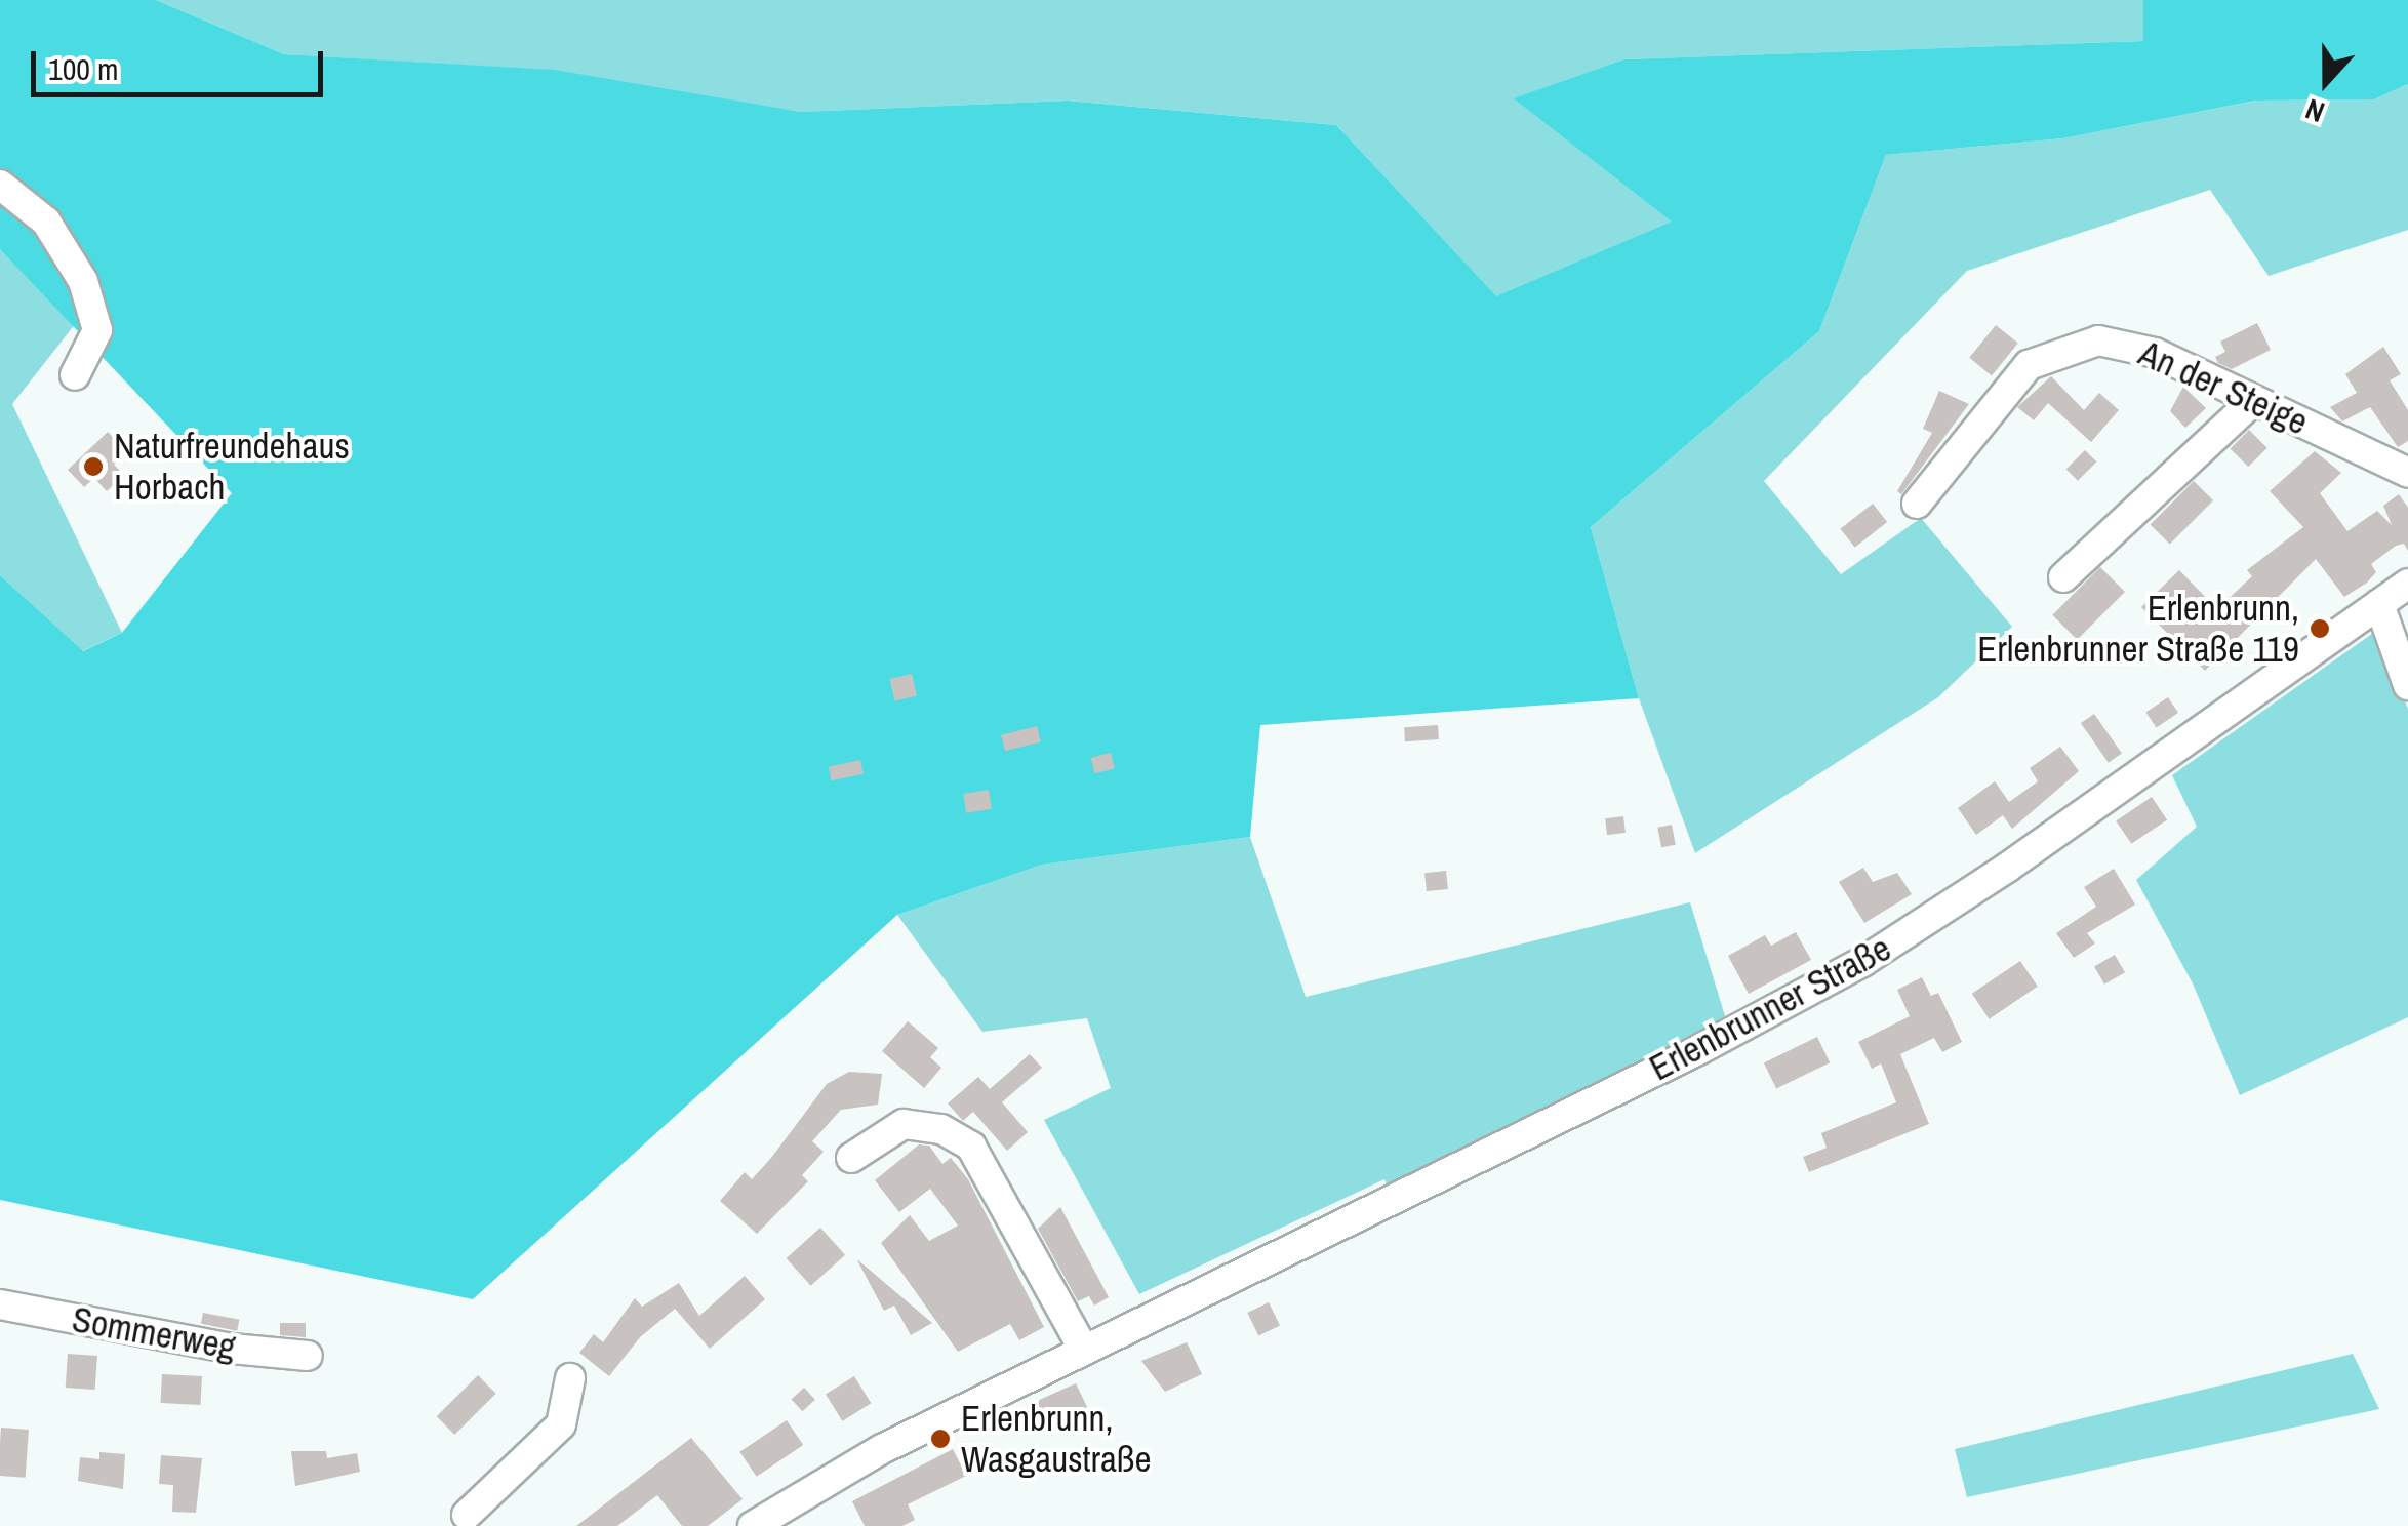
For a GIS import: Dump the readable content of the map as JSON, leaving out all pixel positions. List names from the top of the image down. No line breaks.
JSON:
{"streets":{"street":["An der Steige","Erlenbrunner Straße","Sommerweg"]},"places":["Naturfreundehaus Horbach","Erlenbrunn, Erlenbrunner Straße 119","Erlenbrunn, Wasgaustraße"],"scale_bar":"100 m","north":"bottom"}
